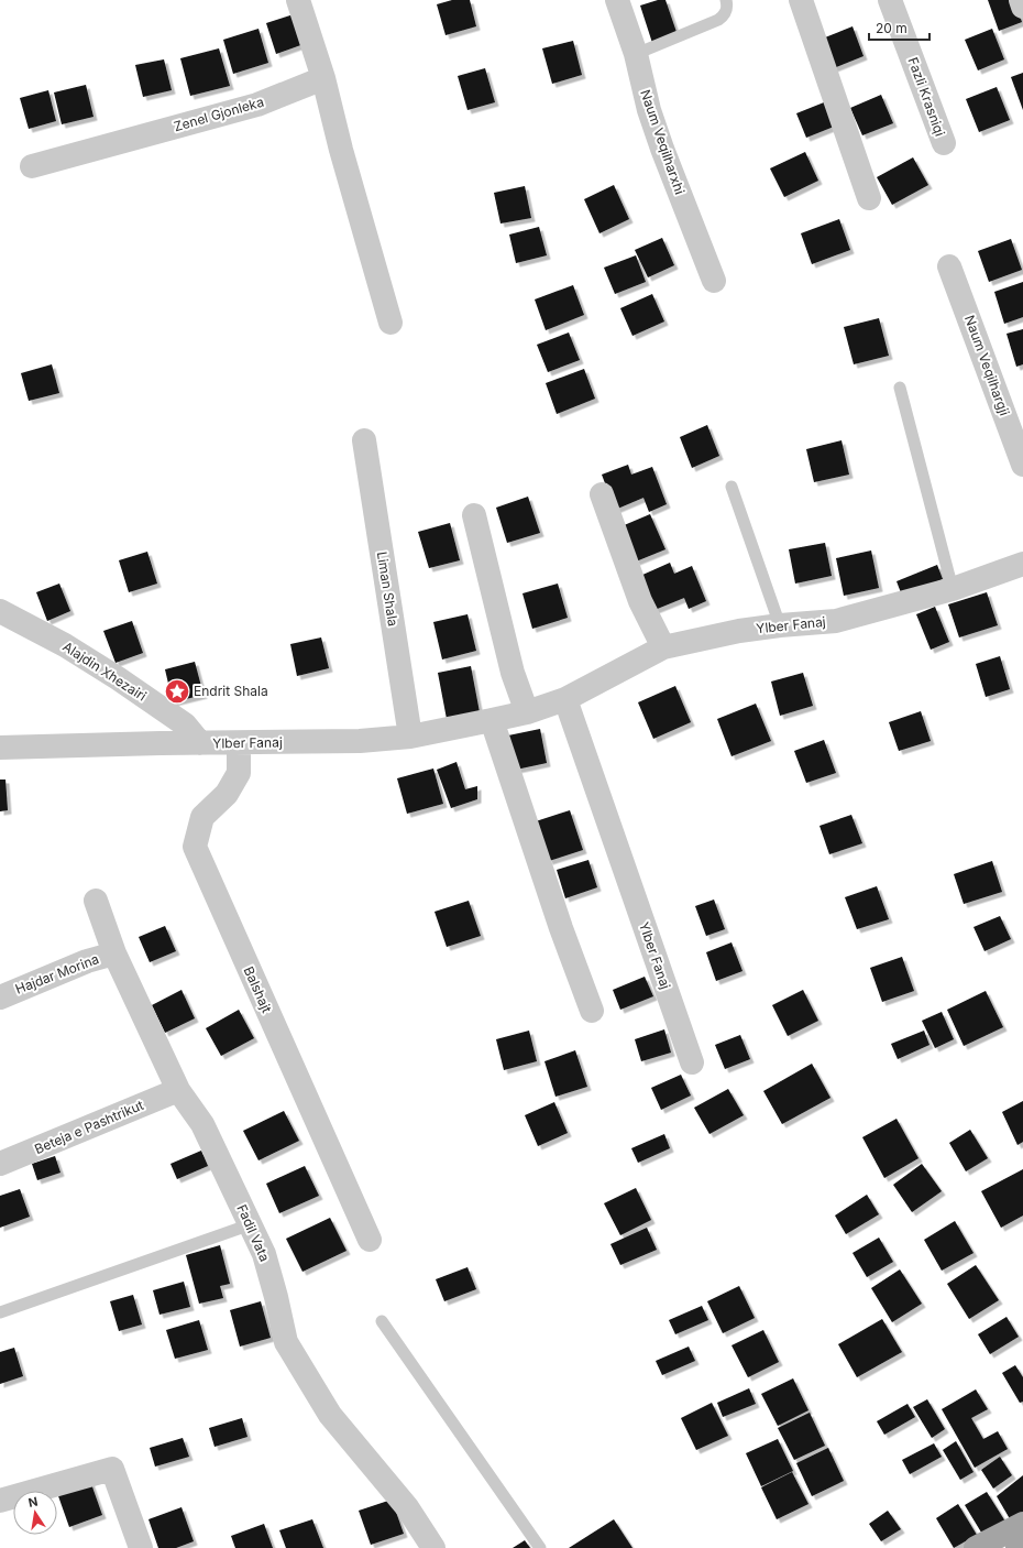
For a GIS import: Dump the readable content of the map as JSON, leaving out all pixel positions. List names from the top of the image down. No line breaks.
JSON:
{"streets":{"street":["Fazli Krasniqi","Zenel Gjonleka","Naum Veqilharxhi","Naum Veqilhargji","Liman Shala","Ylber Fanaj","Alajdin Xhezairi","Hajdar Morina","Balshajt","Beteja e Pashtrikut","Fadil Vata"]},"crossings":[["Liman Shala","Ylber Fanaj"],["Ylber Fanaj","Alajdin Xhezairi"],["Ylber Fanaj","Balshajt"],["Hajdar Morina","Fadil Vata"],["Beteja e Pashtrikut","Fadil Vata"]],"places":{"place":["Endrit Shala"]},"scale_bar":"20 m","north":"top"}
